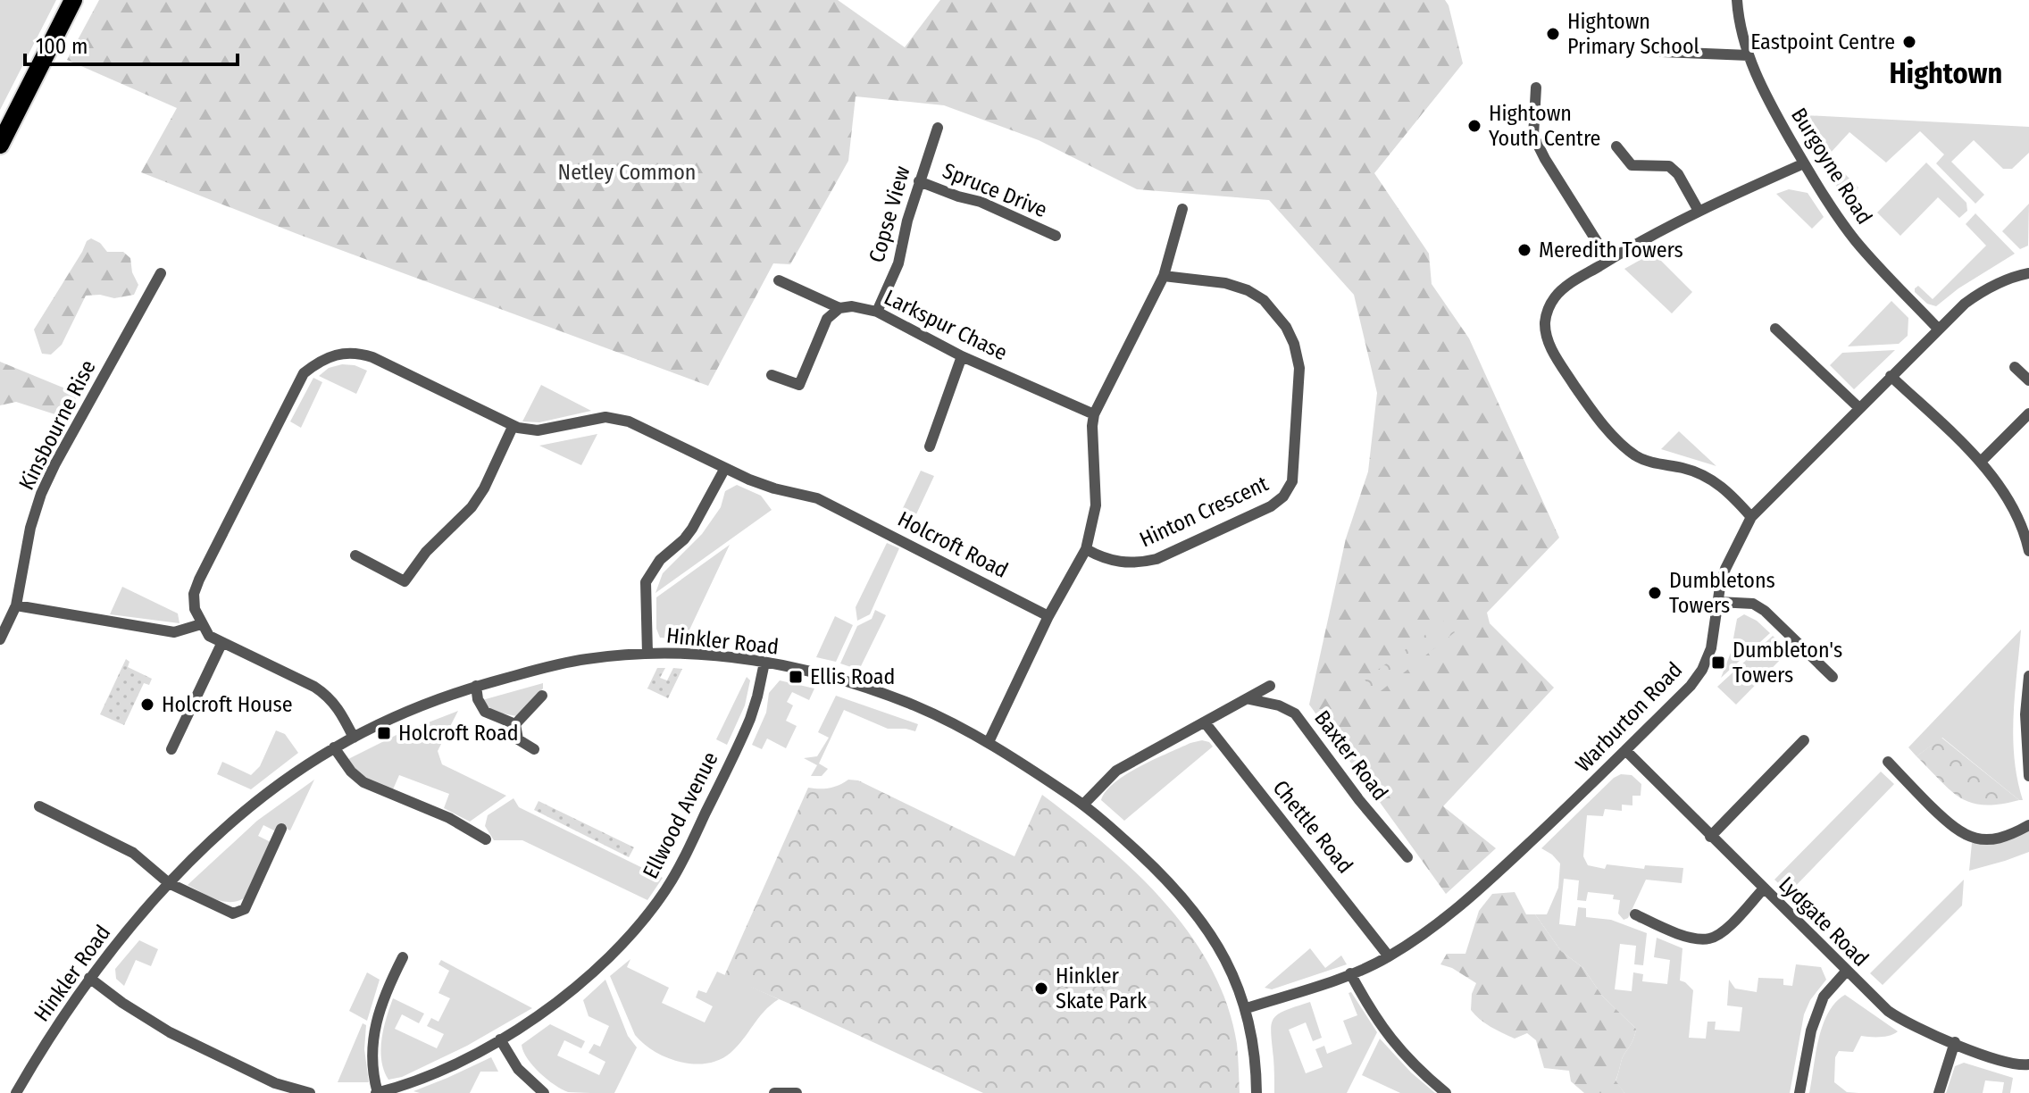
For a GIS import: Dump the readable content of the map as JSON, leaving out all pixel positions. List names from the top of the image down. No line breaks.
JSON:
{"streets":{"street":["Burgoyne Road","Spruce Drive","Copse View","Larkspur Chase","Kinsbourne Rise","Hinton Crescent","Holcroft Road","Hinkler Road","Warburton Road","Baxter Road","Ellwood Avenue","Chettle Road","Lydgate Road"]},"crossings":[["Burgoyne Road","Warburton Road"],["Spruce Drive","Copse View"],["Copse View","Larkspur Chase"],["Hinkler Road","Warburton Road"],["Hinkler Road","Ellwood Avenue"],["Warburton Road","Chettle Road"],["Warburton Road","Lydgate Road"]],"districts":["Hightown"],"parks":["Netley Common"],"places":{"other":["Hightown Primary School","Eastpoint Centre","Hightown Youth Centre","Meredith Towers","Dumbletons Towers","Holcroft House","Hinkler Skate Park"],"transit":["Dumbleton's Towers","Ellis Road","Holcroft Road"]},"scale_bar":"100 m"}
